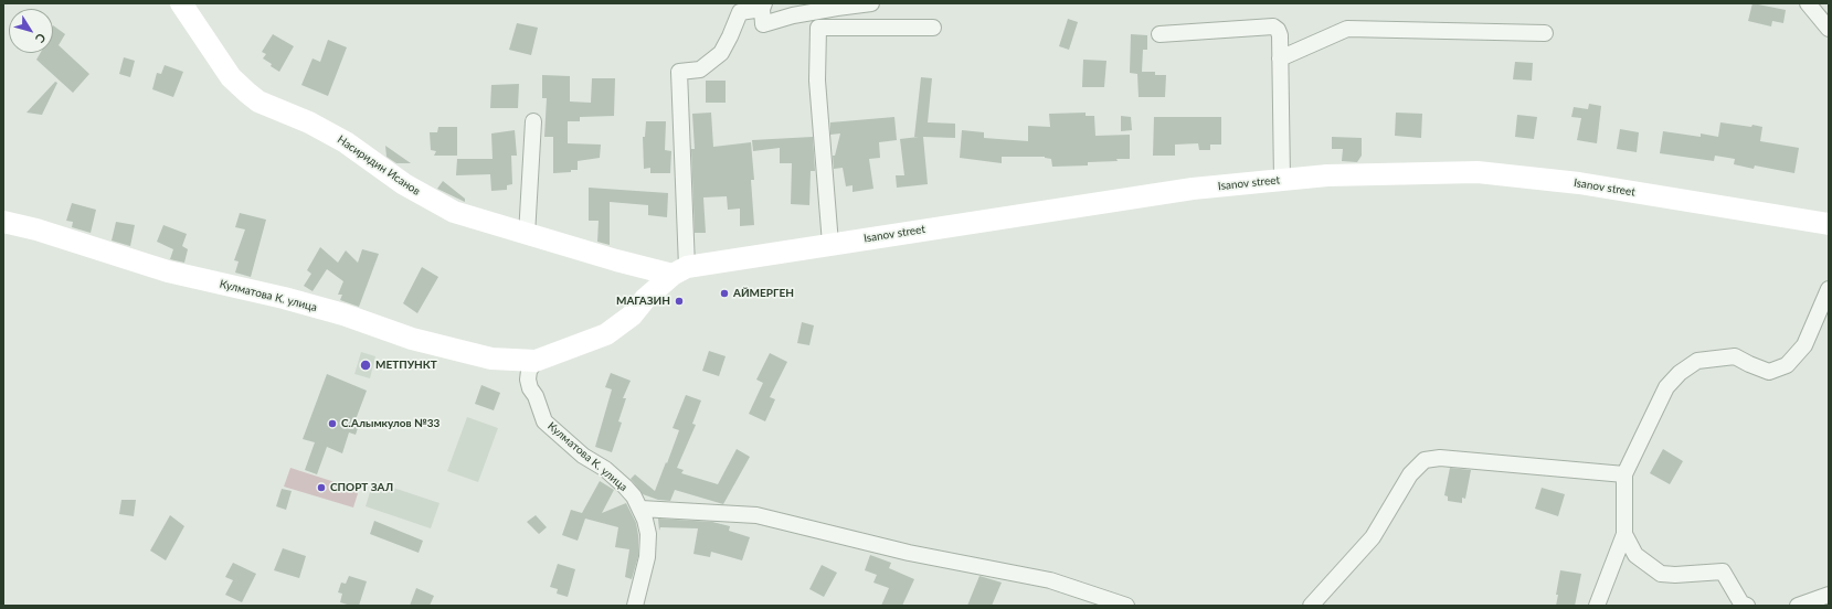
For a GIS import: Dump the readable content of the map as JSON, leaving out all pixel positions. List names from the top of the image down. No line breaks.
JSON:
{"streets":{"main road":["Насиридин Исанов","Isanov street","Кулматова К. улица"]},"crossings":[["Насиридин Исанов","Isanov street"],["Насиридин Исанов","Кулматова К. улица"],["Isanov street","Кулматова К. улица"]],"places":["АЙМЕРГЕН","МАГАЗИН","МЕТПУНКТ","С.Алымкулов №33","СПОРТ ЗАЛ"],"north":"bottom right"}
